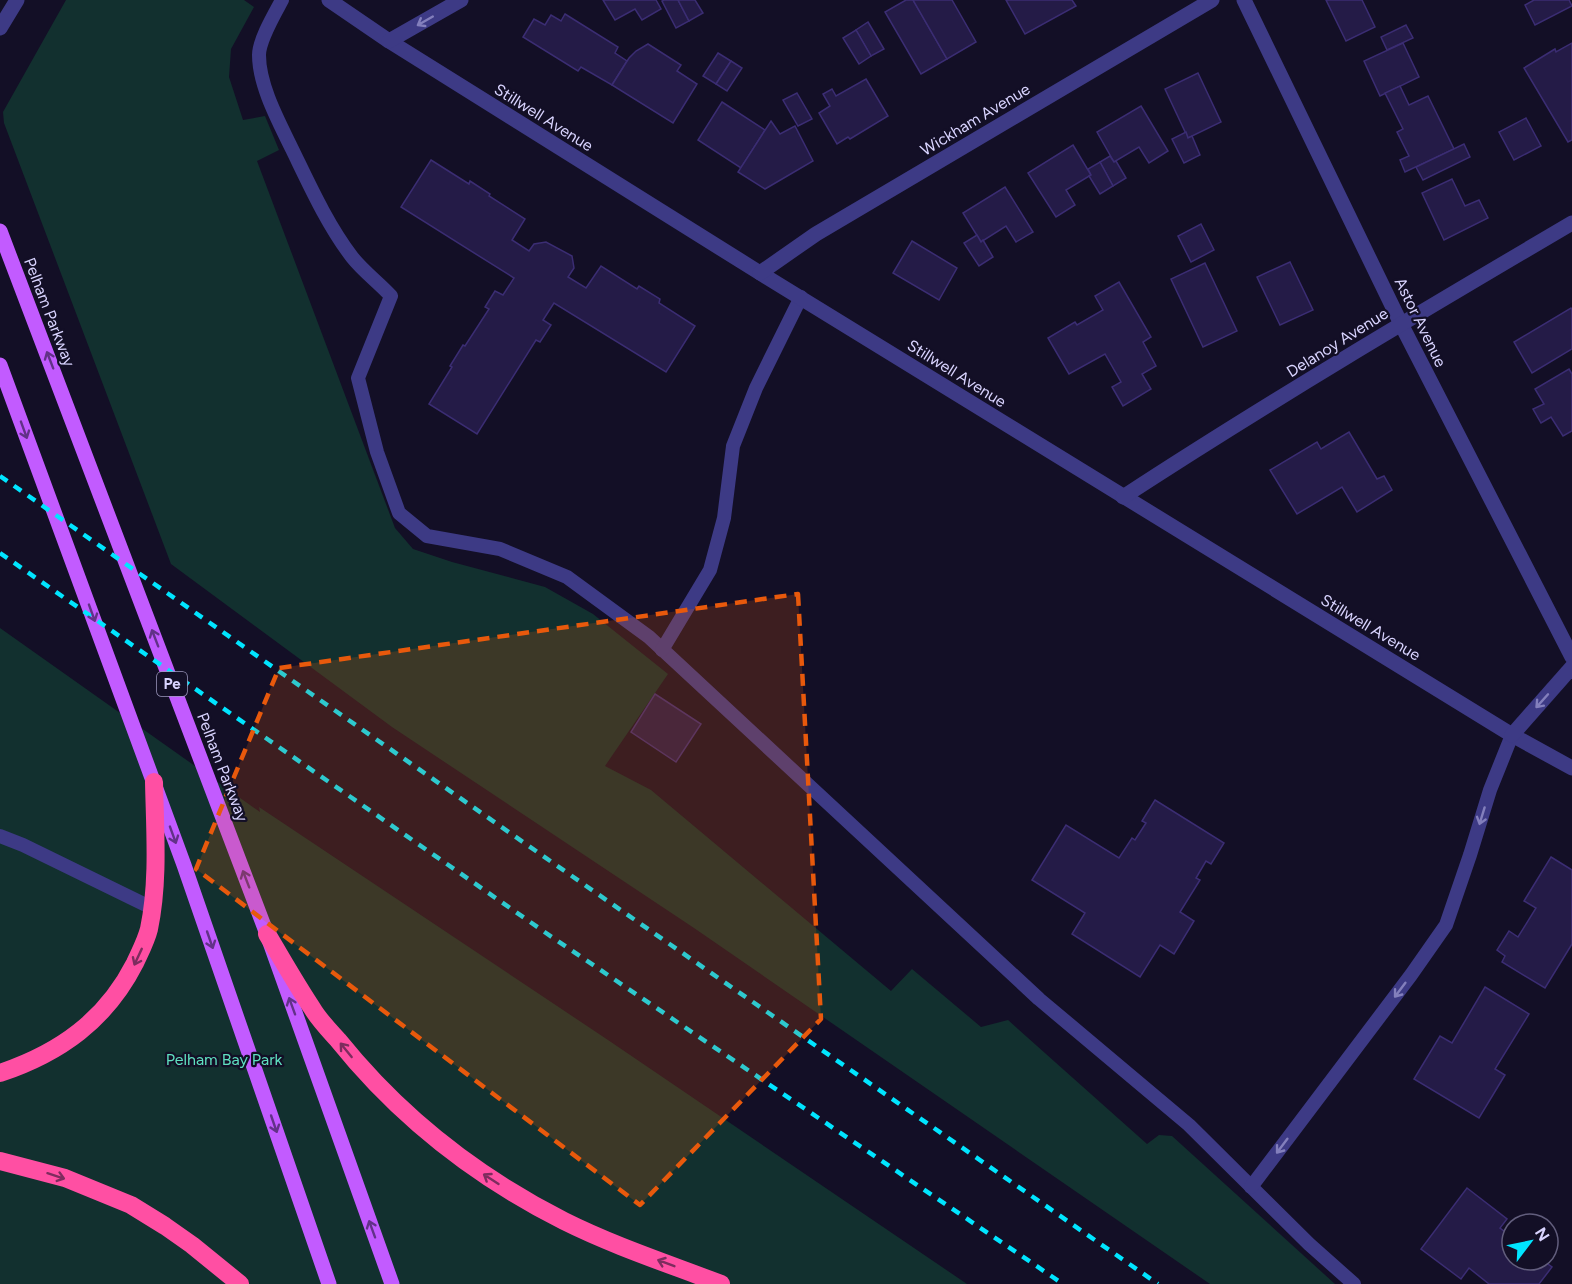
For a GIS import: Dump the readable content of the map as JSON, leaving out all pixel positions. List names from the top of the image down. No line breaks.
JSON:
{"streets":{"main road":["Pelham Parkway","Pe"],"street":["Stillwell Avenue","Wickham Avenue","Astor Avenue","Delanoy Avenue"]},"crossings":[["Stillwell Avenue","Wickham Avenue"],["Stillwell Avenue","Delanoy Avenue"],["Astor Avenue","Delanoy Avenue"]],"parks":["Pelham Bay Park"],"north":"top right"}
